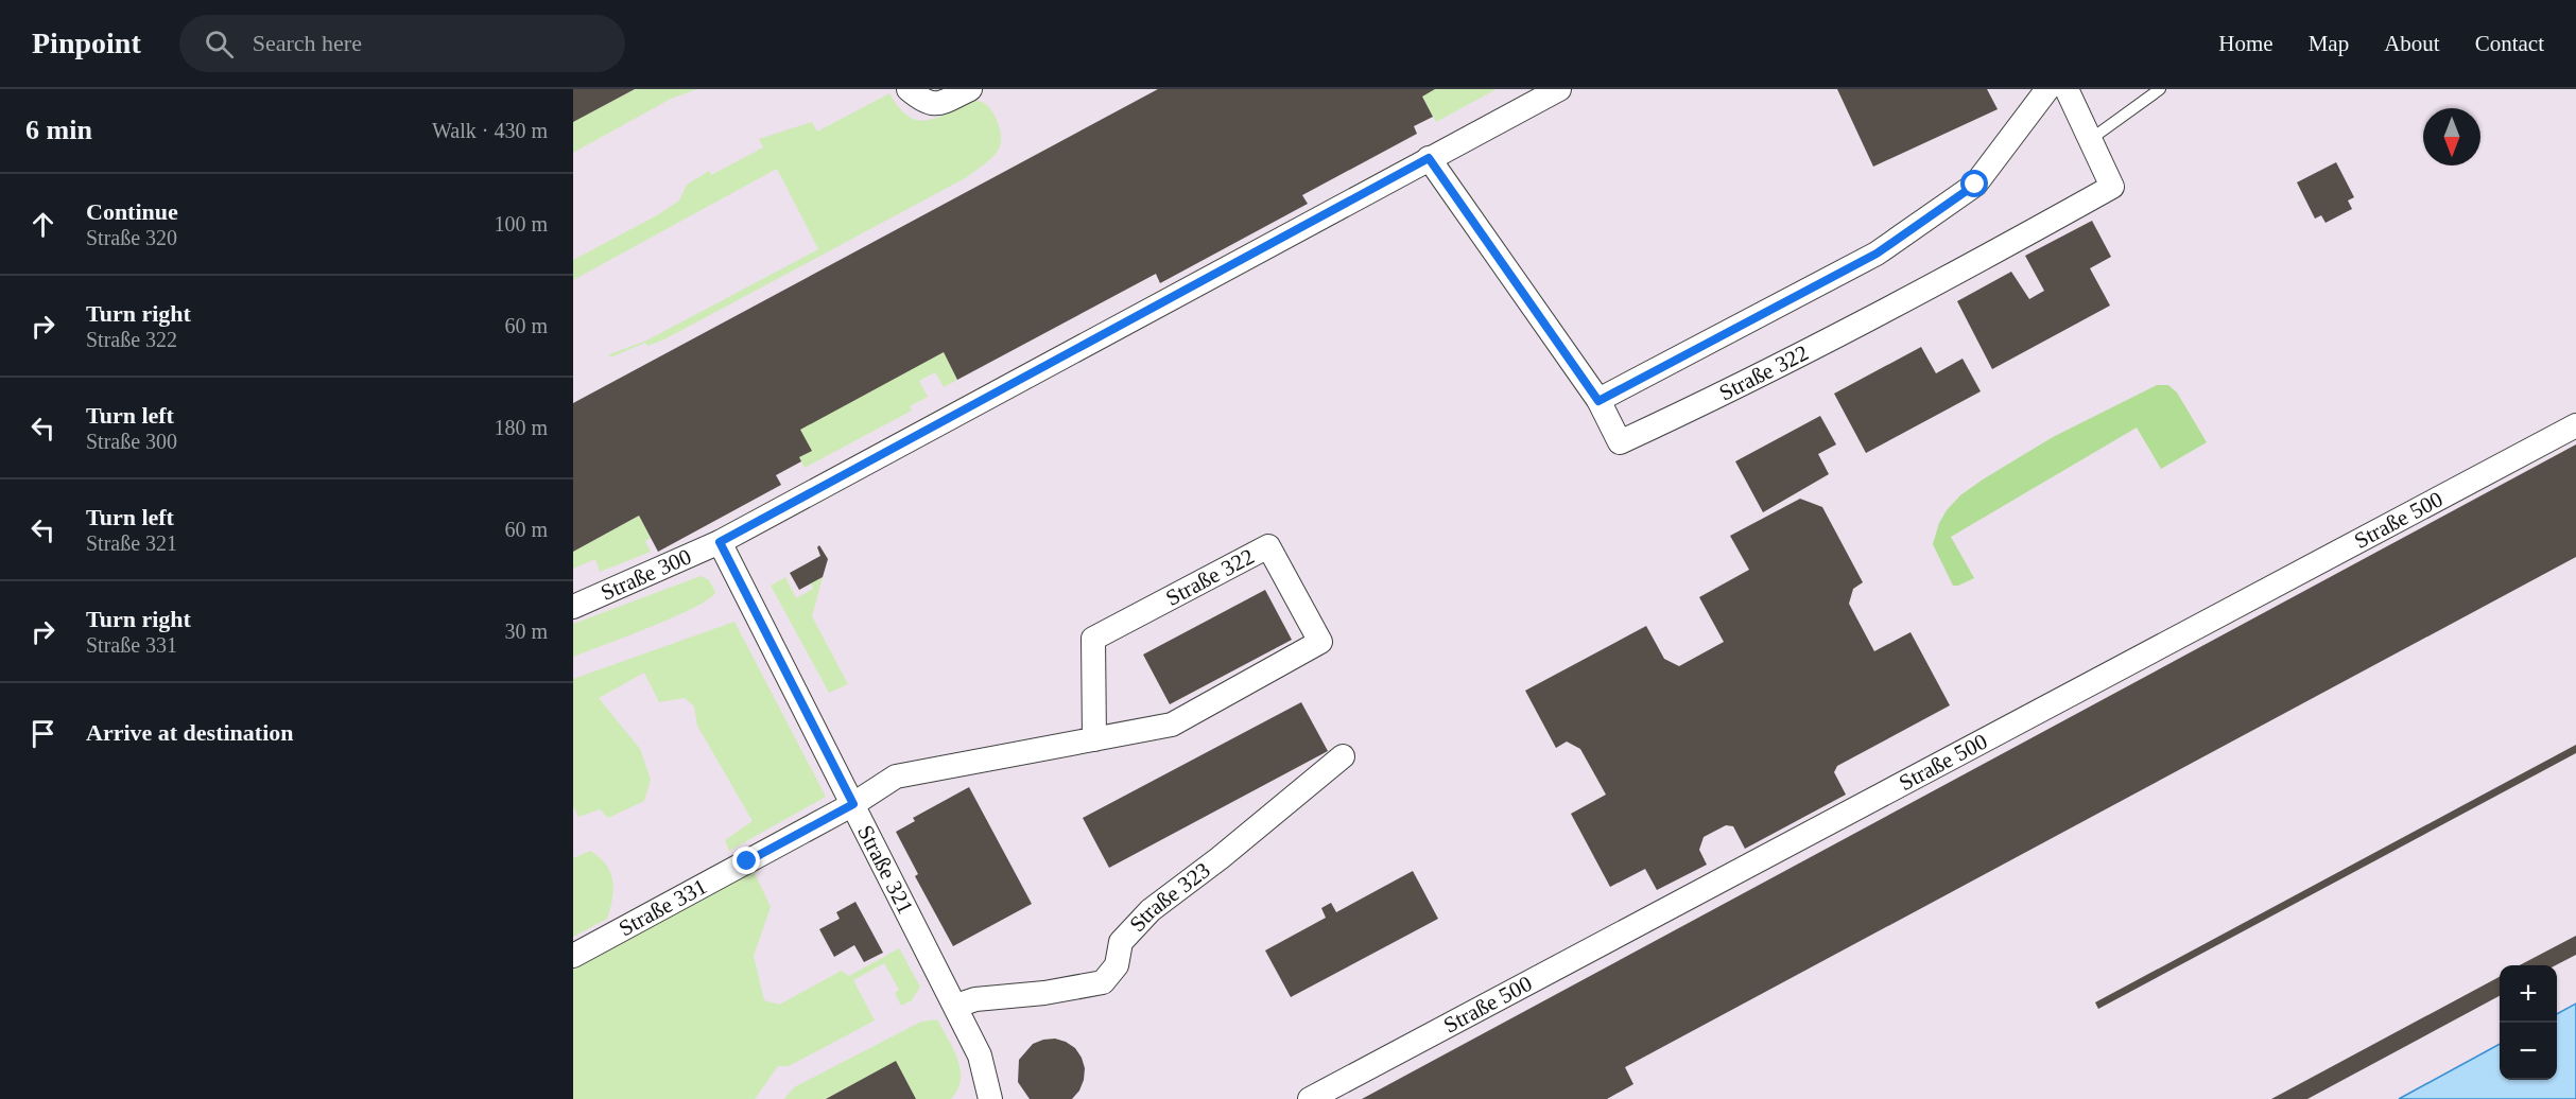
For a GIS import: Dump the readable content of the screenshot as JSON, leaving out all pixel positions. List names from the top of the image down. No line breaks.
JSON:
{"streets":{"street":["Straße 322","Straße 500","Straße 300","Straße 321","Straße 323","Straße 331"]},"crossings":[["Straße 322","Straße 300"],["Straße 322","Straße 321"],["Straße 322","Straße 331"],["Straße 300","Straße 321"],["Straße 321","Straße 323"],["Straße 321","Straße 331"]],"north":"bottom","page":{"header":"Pinpoint","search":"Search here","nav":["Home","Map","About","Contact"],"heading":["6 min","Walk · 430 m"],"list":[["Continue","Straße 320","100 m"],["Turn right","Straße 322","60 m"],["Turn left","Straße 300","180 m"],["Turn left","Straße 321","60 m"],["Turn right","Straße 331","30 m"],"Arrive at destination"],"map_buttons":["+","−"]}}
